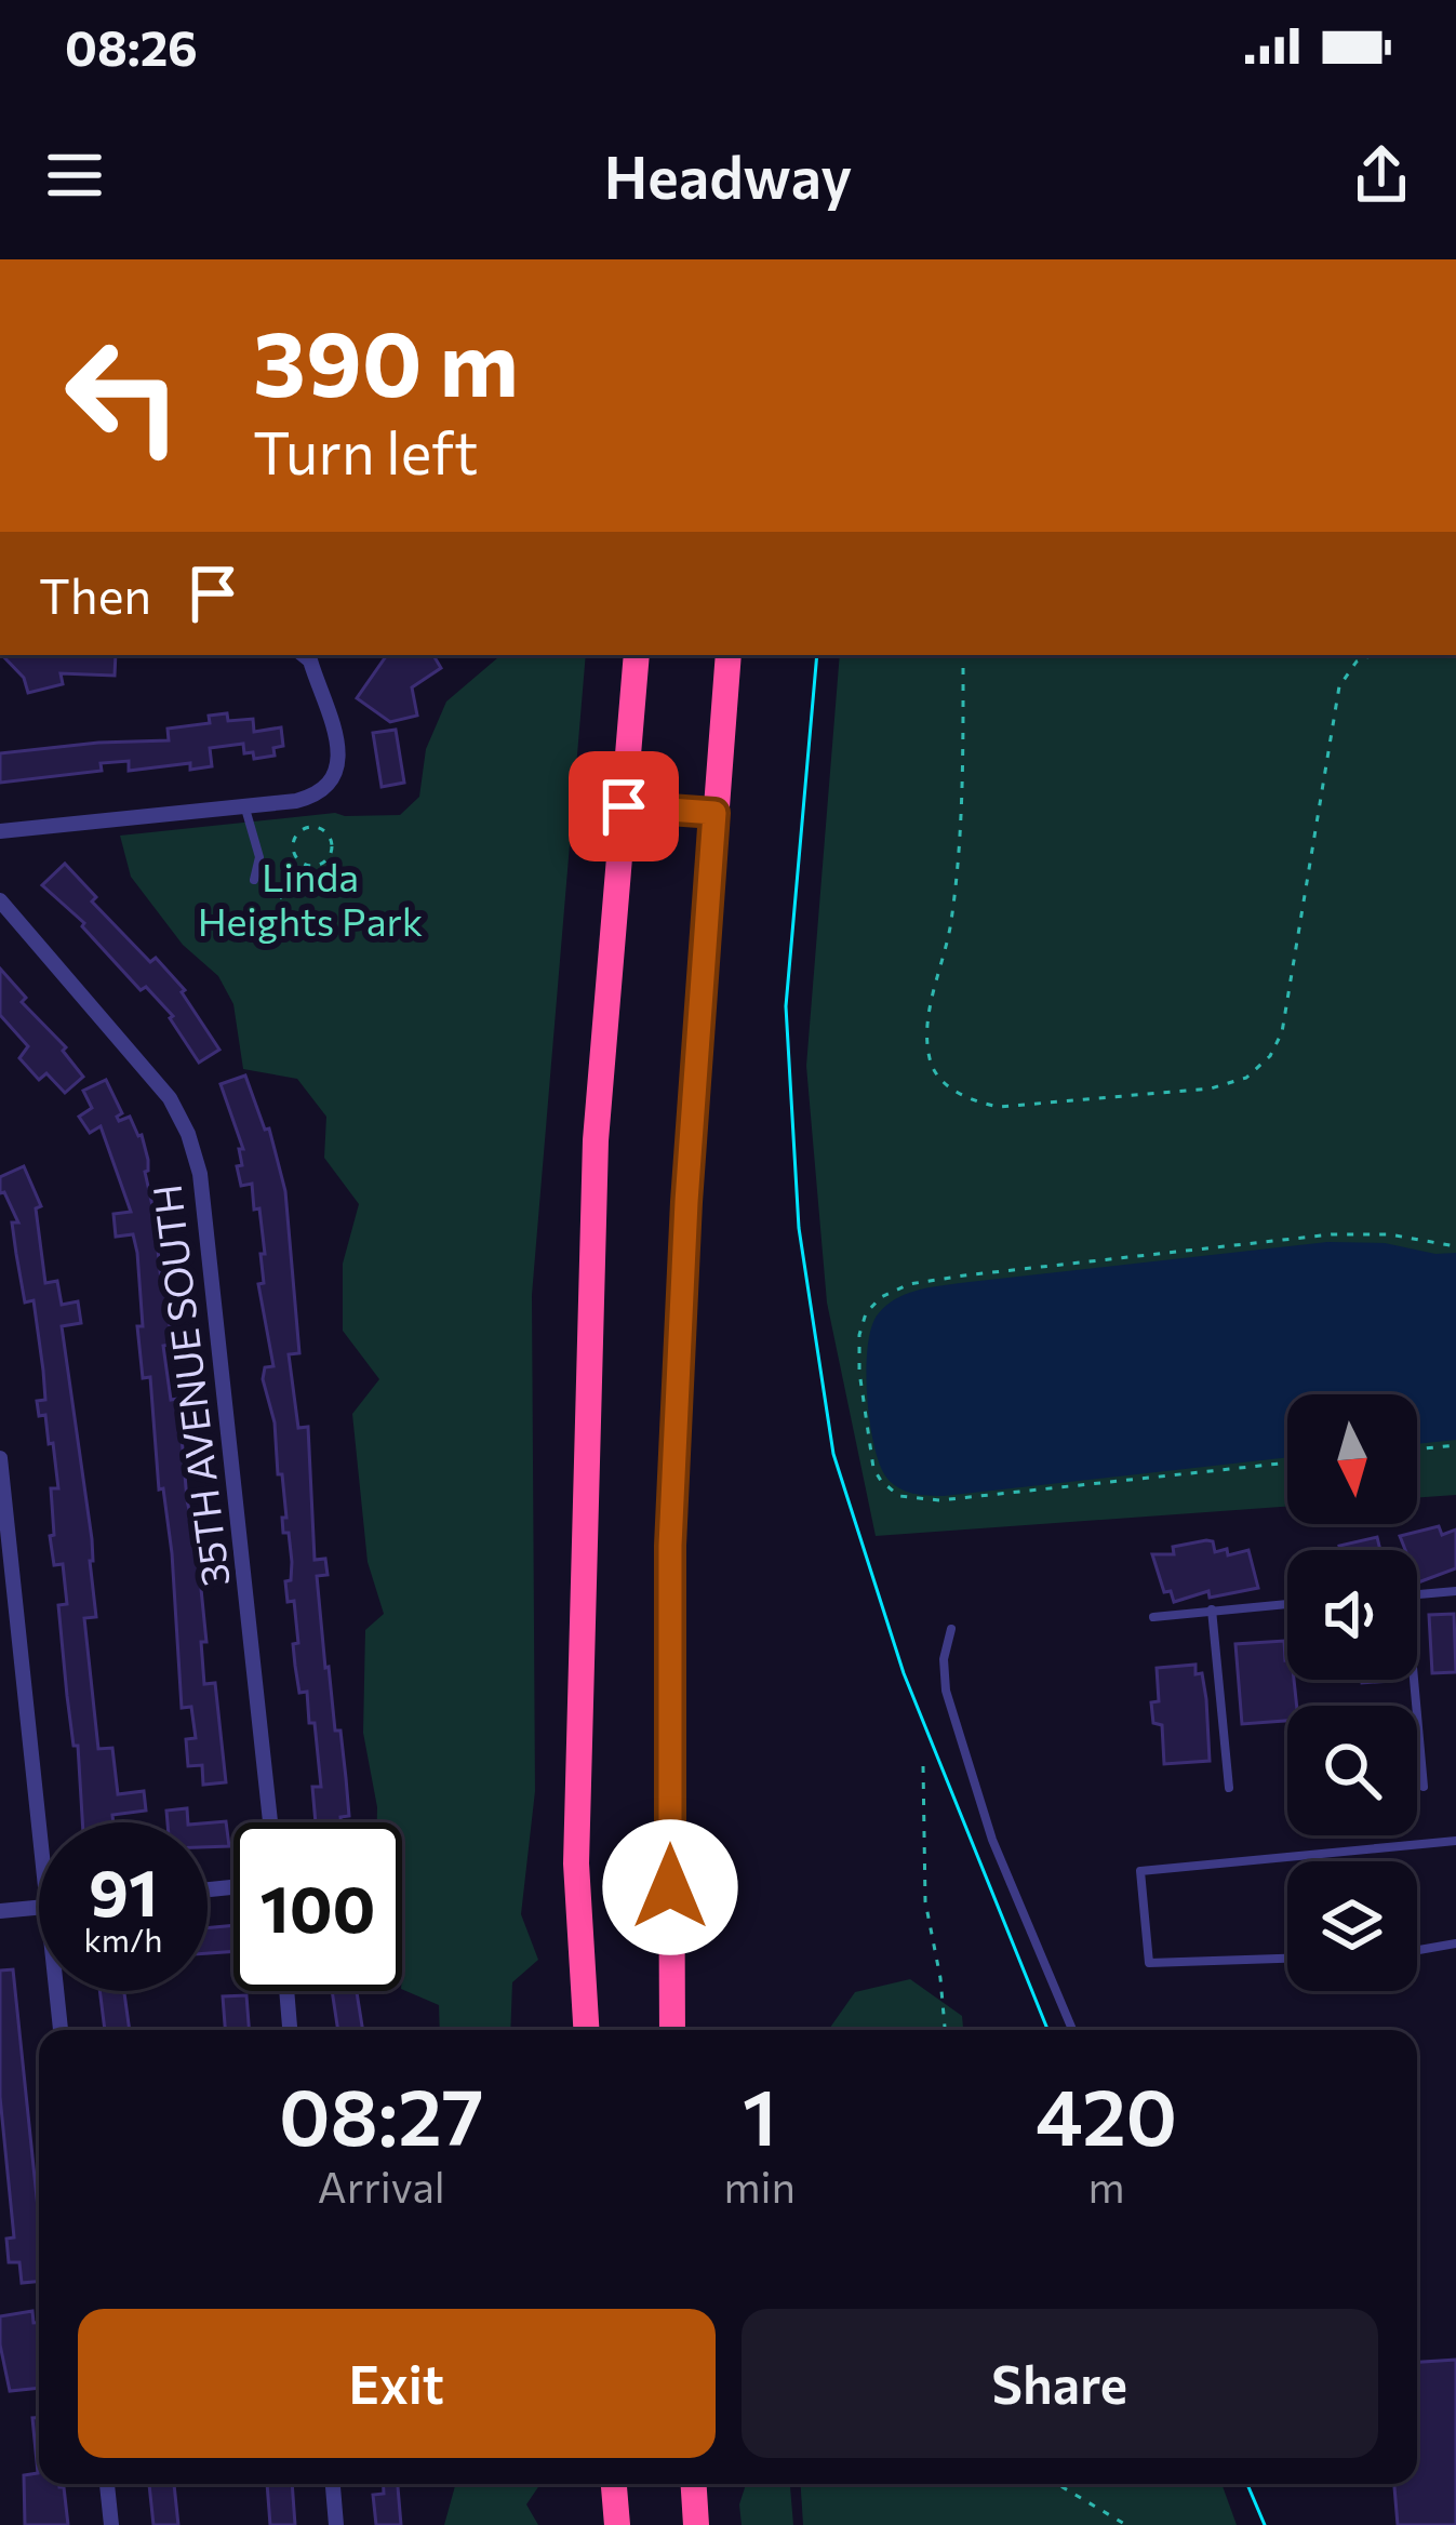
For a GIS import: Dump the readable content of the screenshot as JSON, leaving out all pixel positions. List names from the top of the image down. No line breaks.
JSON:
{"streets":{"street":["35TH AVENUE SOUTH"]},"parks":["Linda Heights Park"],"north":"bottom","page":{"status":"08:26","header":"Headway","turn":["390 m","Turn left"],"then":"Then","speed":"91 km/h","limit":"100","eta":["08:27","Arrival","1","min","420","m"],"buttons":["Exit","Share"]}}
